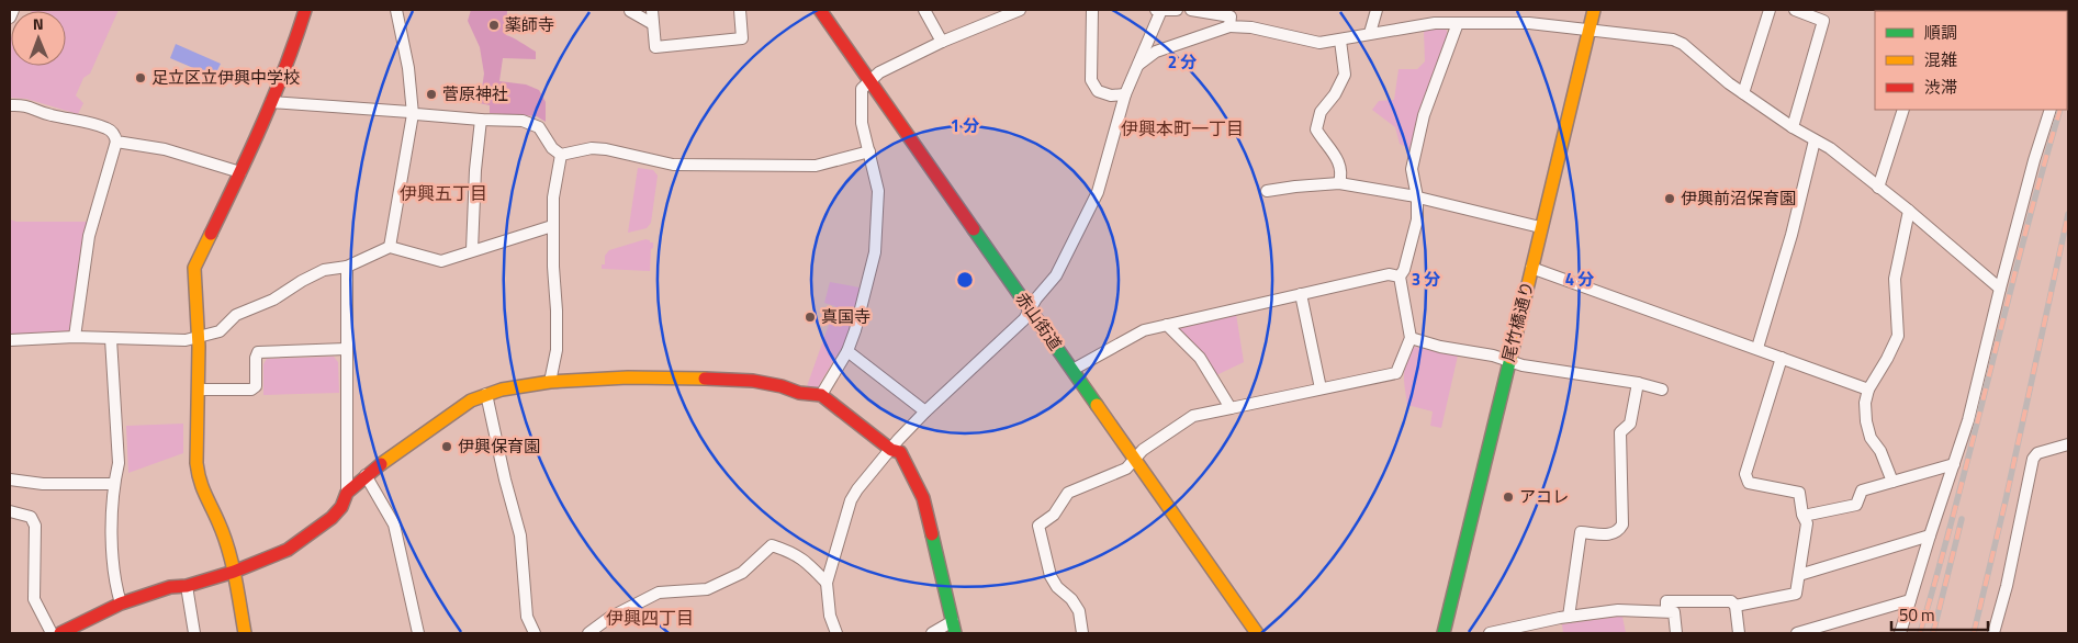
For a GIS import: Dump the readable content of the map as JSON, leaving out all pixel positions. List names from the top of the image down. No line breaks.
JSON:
{"streets":{"street":["赤山街道","尾竹橋通り"]},"districts":["伊興本町一丁目","伊興五丁目","伊興四丁目"],"places":["薬師寺","足立区立伊興中学校","菅原神社","伊興前沼保育園","真国寺","伊興保育園","アコレ"],"legend":["順調","混雑","渋滞"],"scale_bar":"50 m","north":"top","rings":["2 分","1 分","3 分","4 分"]}
